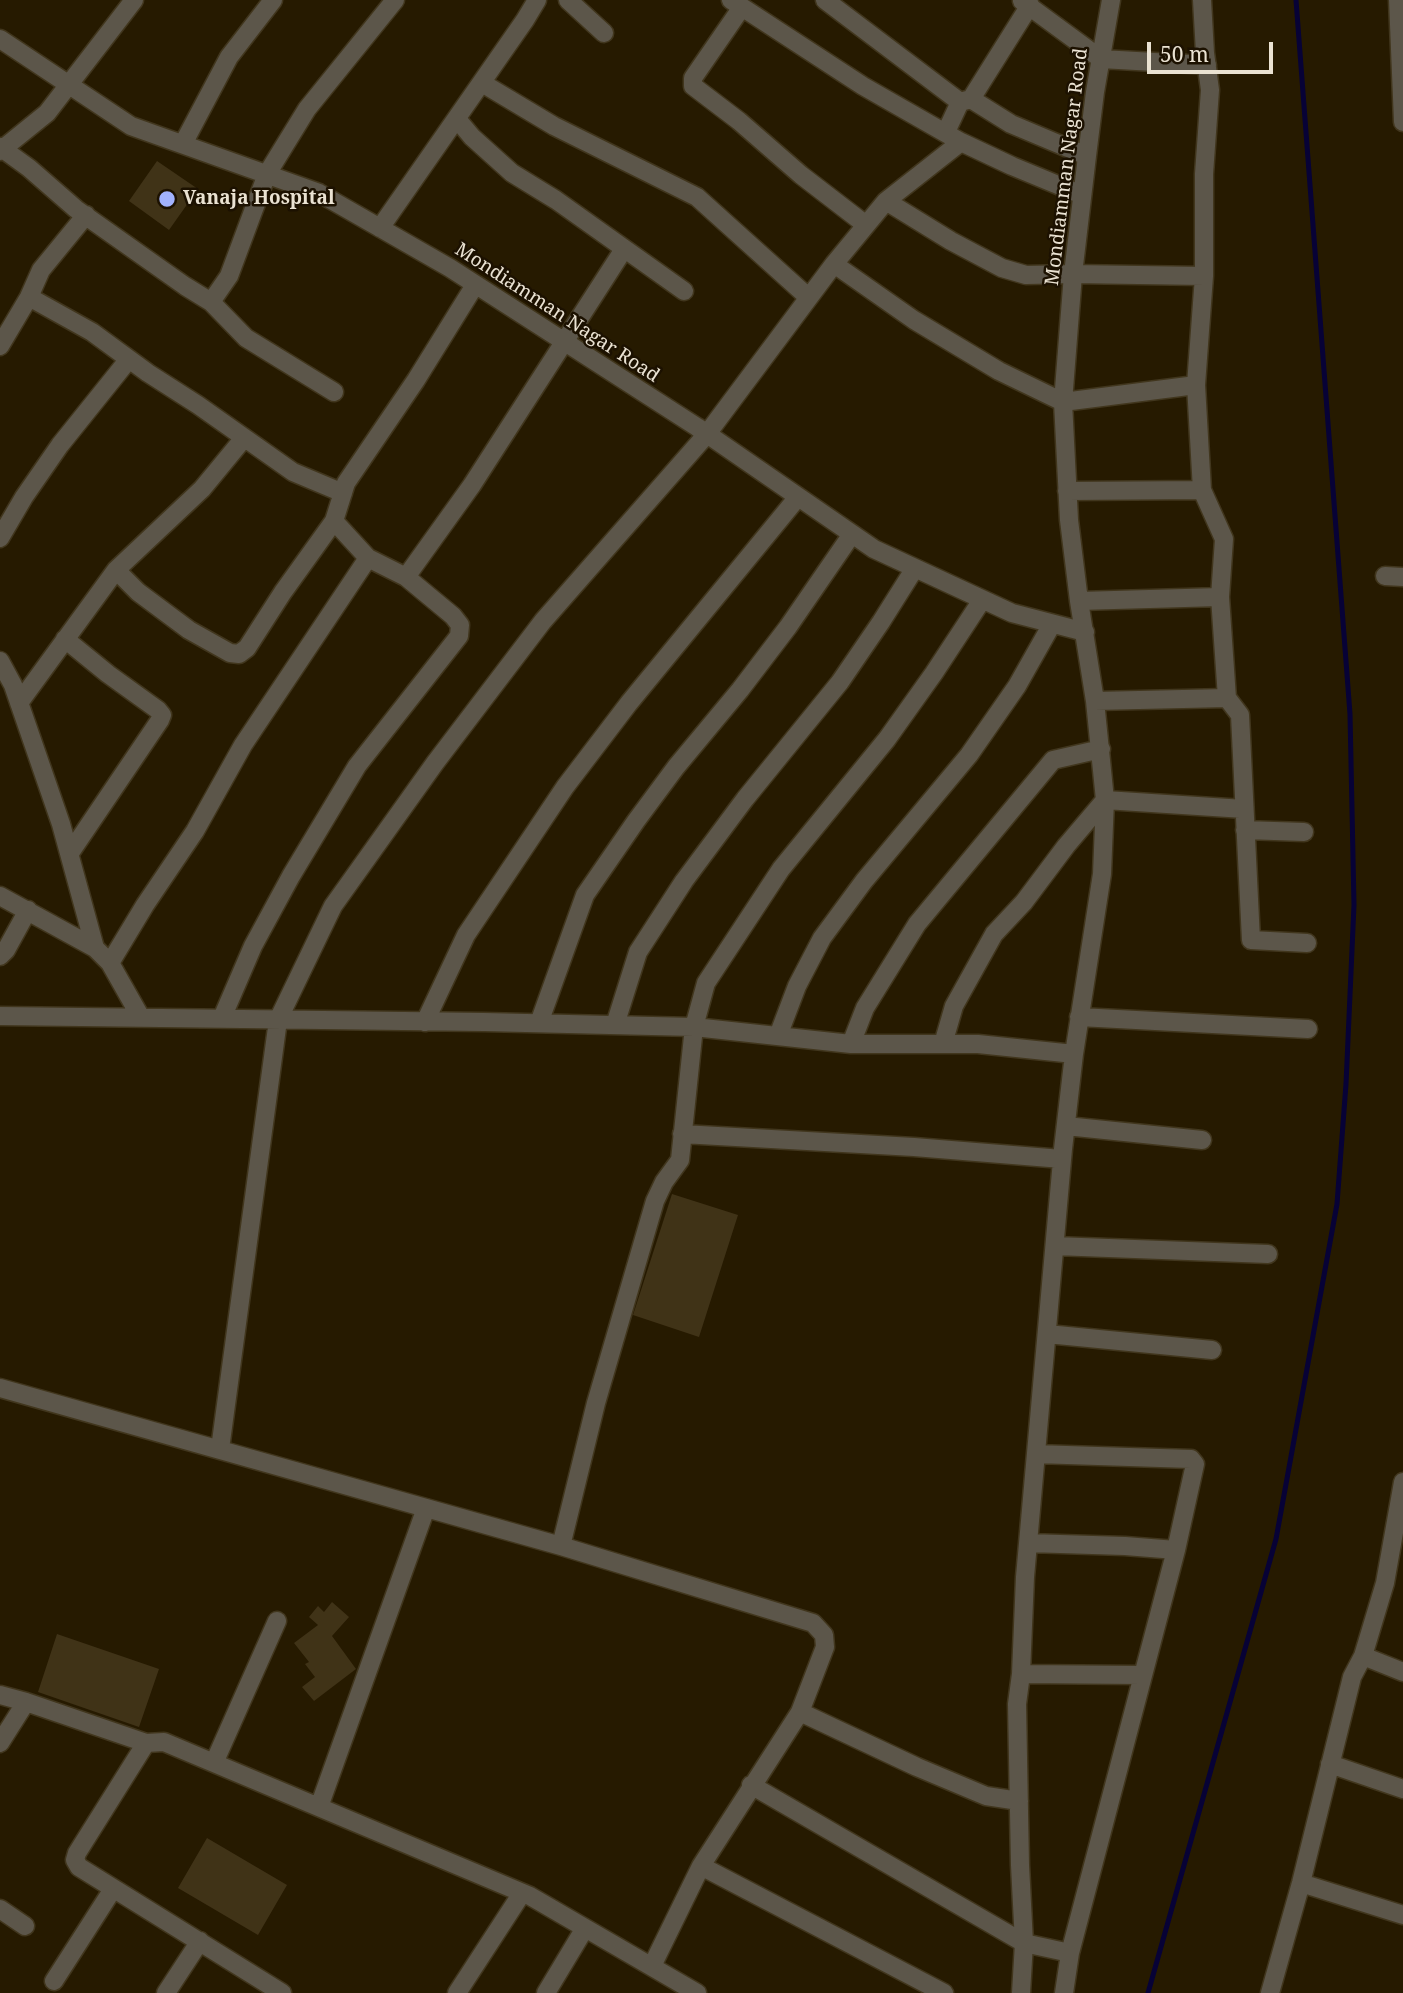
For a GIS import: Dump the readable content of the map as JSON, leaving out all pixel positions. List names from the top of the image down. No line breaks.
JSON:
{"streets":{"street":["Mondiamman Nagar Road"]},"places":["Vanaja Hospital"],"scale_bar":"50 m"}
